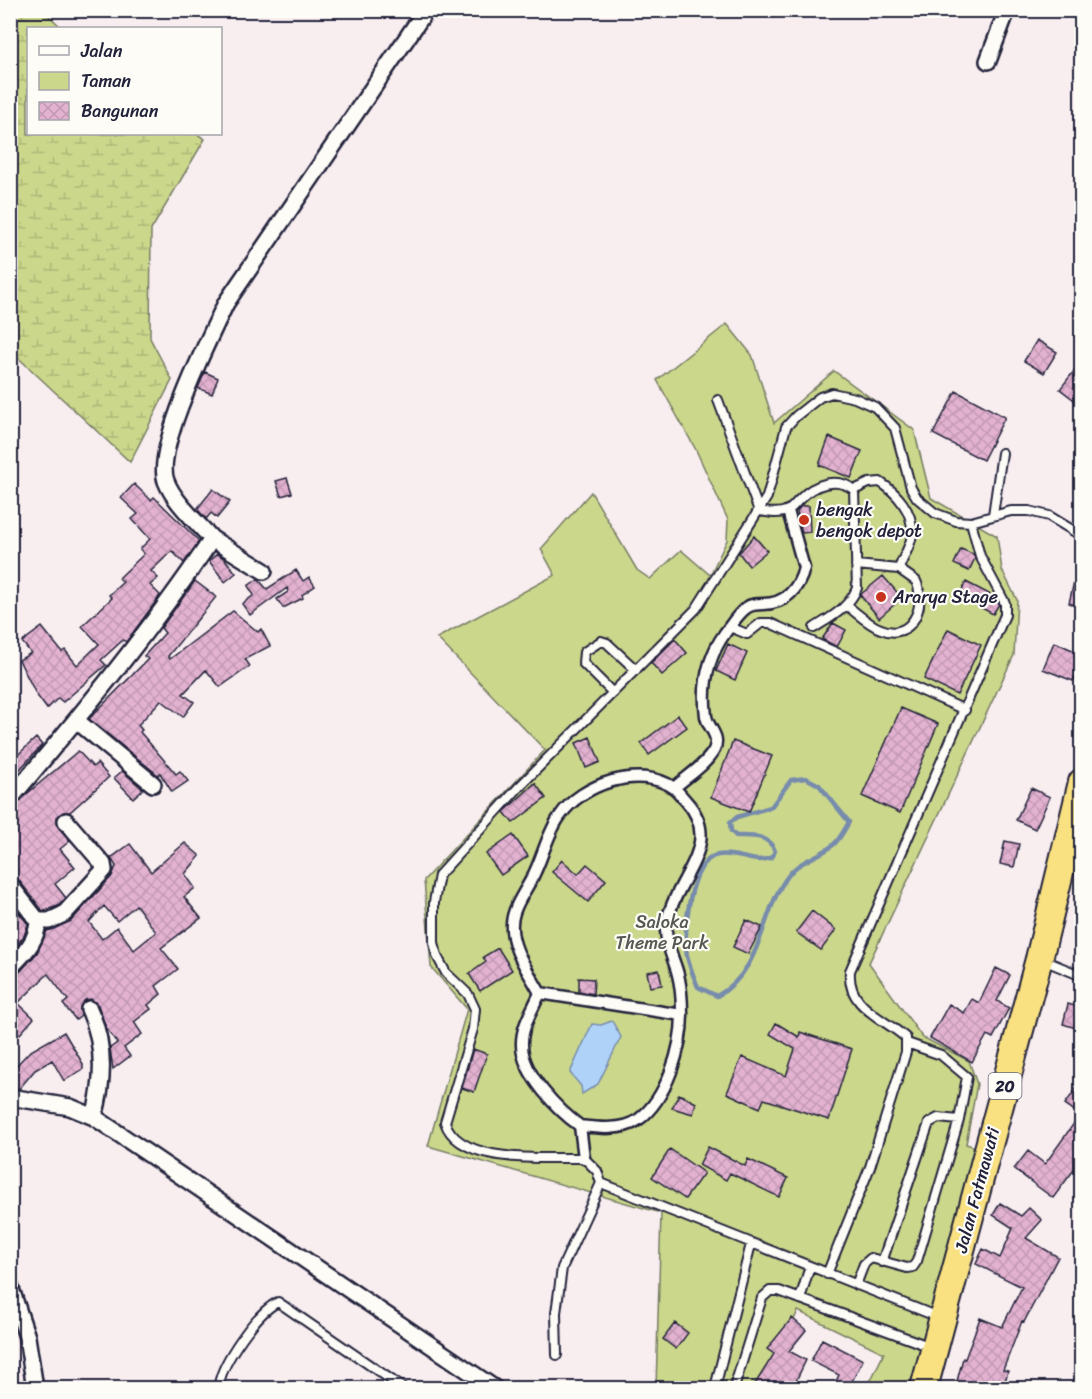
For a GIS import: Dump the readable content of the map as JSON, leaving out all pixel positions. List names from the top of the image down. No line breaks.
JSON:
{"streets":{"highway":["20","Jalan Fatmawati"]},"parks":["Saloka Theme Park"],"places":["bengak bengok depot","Ararya Stage"],"legend":["Jalan","Taman","Bangunan"]}
